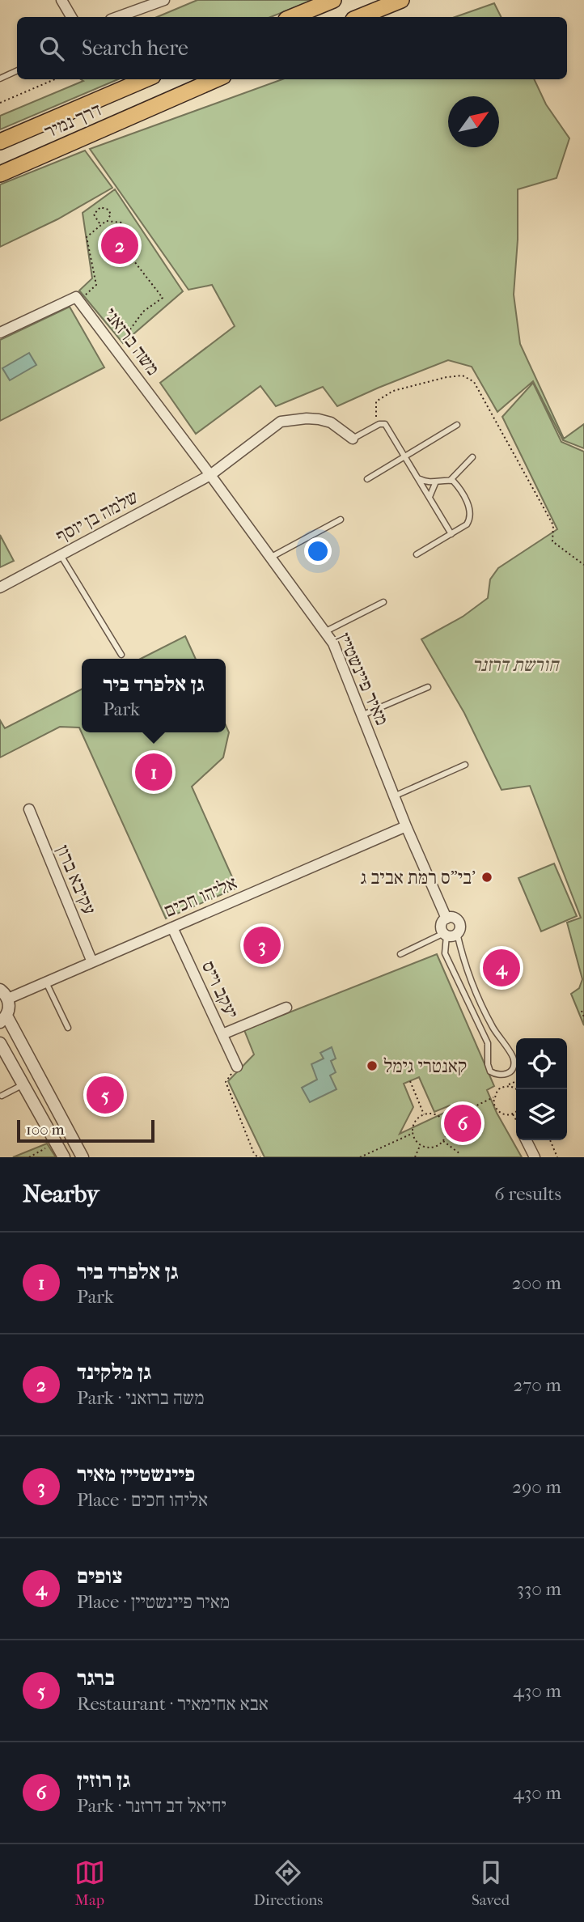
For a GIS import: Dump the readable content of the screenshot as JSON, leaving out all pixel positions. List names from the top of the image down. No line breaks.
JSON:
{"streets":{"highway":["דרך נמיר"],"street":["משה ברזאני","שלמה בן יוסף","מאיר פיינשטיין","עקיבא ברון","אליהו חכים","יעקב וייס"]},"crossings":[["משה ברזאני","שלמה בן יוסף"],["משה ברזאני","מאיר פיינשטיין"],["שלמה בן יוסף","מאיר פיינשטיין"],["מאיר פיינשטיין","אליהו חכים"],["עקיבא ברון","אליהו חכים"],["אליהו חכים","יעקב וייס"]],"parks":["חורשת דרזנר"],"places":["בי\"ס רמת אביב ג'","קאנטרי גימל"],"scale_bar":"100 m","north":"top right","page":{"search":"Search here","pins":["2","1","3","4","5","6"],"popup":["גן אלפרד ביר","Park"],"scale":"100 m","heading":["Nearby","6 results"],"list":[{"mark":"1","name":"גן אלפרד ביר","note":"Park","value":"200 m"},{"mark":"2","name":"גן מלקינד","note":"Park · משה ברזאני","value":"270 m"},{"mark":"3","name":"פיינשטיין מאיר","note":"Place · אליהו חכים","value":"290 m"},{"mark":"4","name":"צופים","note":"Place · מאיר פיינשטיין","value":"330 m"},{"mark":"5","name":"ברגר","note":"Restaurant · אבא אחימאיר","value":"430 m"},{"mark":"6","name":"גן רוזין","note":"Park · יחיאל דב דרזנר","value":"430 m"}],"nav":["Map","Directions","Saved"]}}
